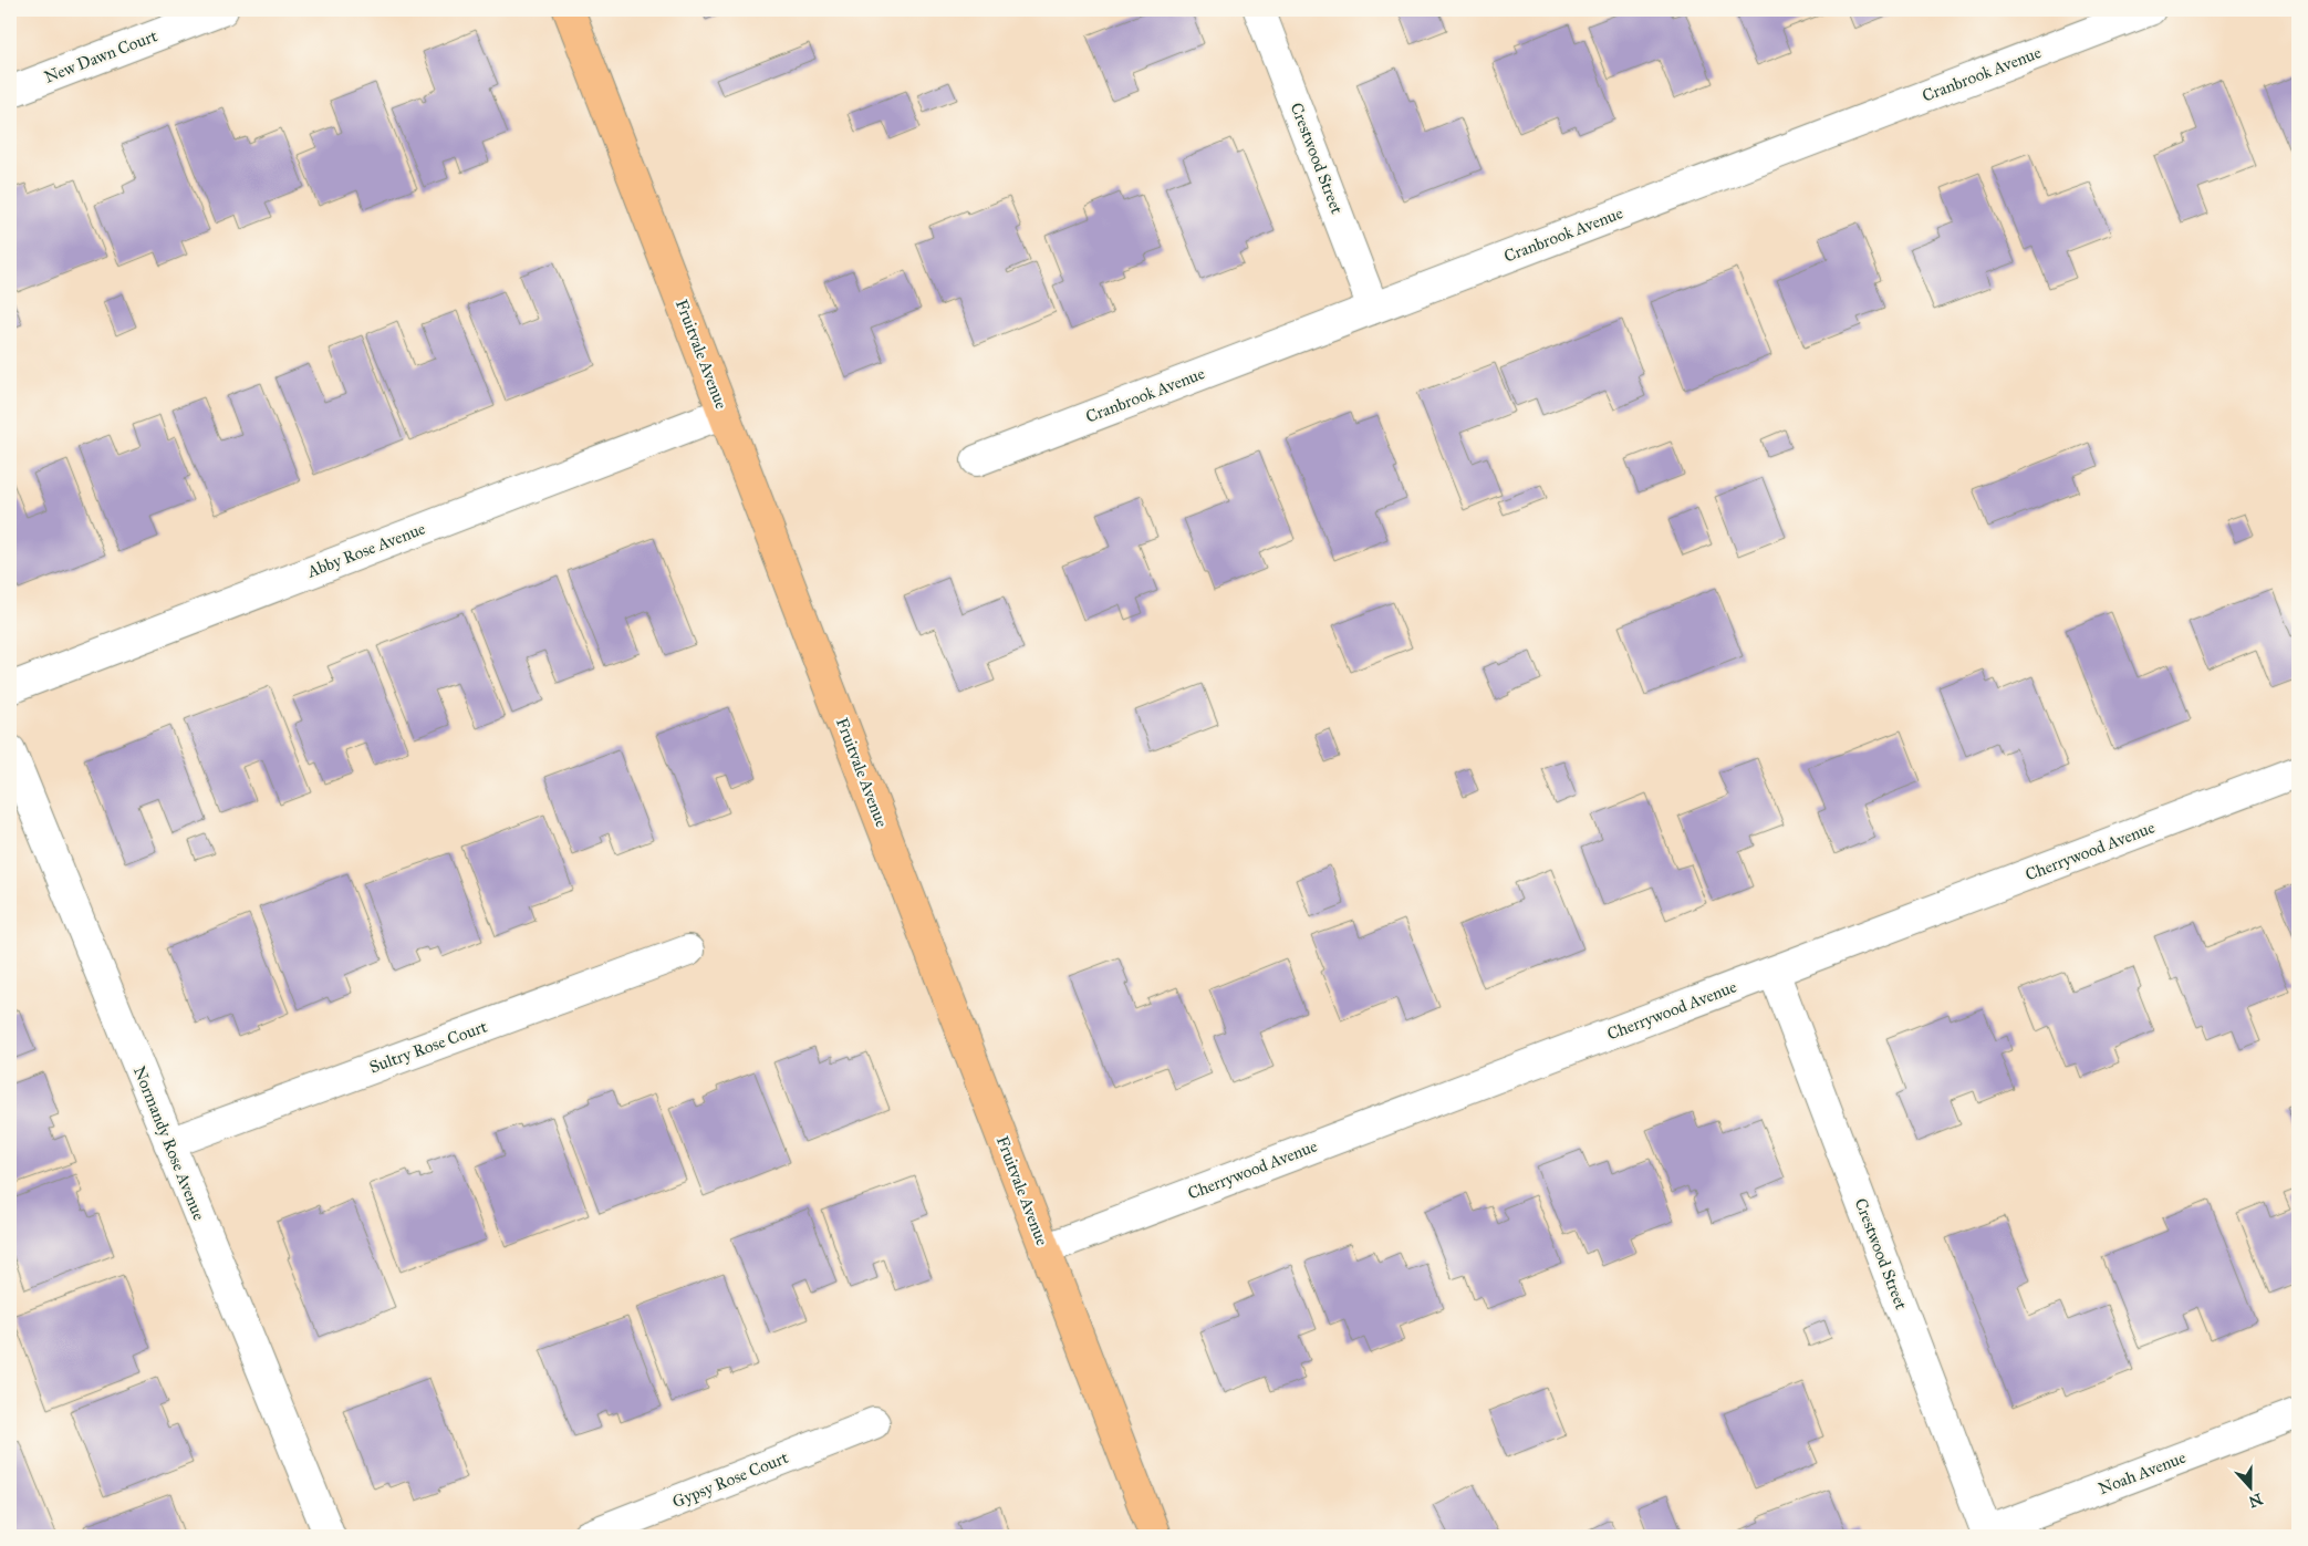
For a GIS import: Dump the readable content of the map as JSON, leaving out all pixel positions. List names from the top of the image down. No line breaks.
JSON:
{"streets":{"main road":["Fruitvale Avenue"],"street":["New Dawn Court","Cranbrook Avenue","Crestwood Street","Abby Rose Avenue","Cherrywood Avenue","Sultry Rose Court","Normandy Rose Avenue","Noah Avenue","Gypsy Rose Court"]},"crossings":[["Cranbrook Avenue","Crestwood Street"],["Crestwood Street","Cherrywood Avenue"],["Crestwood Street","Noah Avenue"],["Fruitvale Avenue","Abby Rose Avenue"],["Fruitvale Avenue","Cherrywood Avenue"],["Sultry Rose Court","Normandy Rose Avenue"]],"north":"bottom"}
